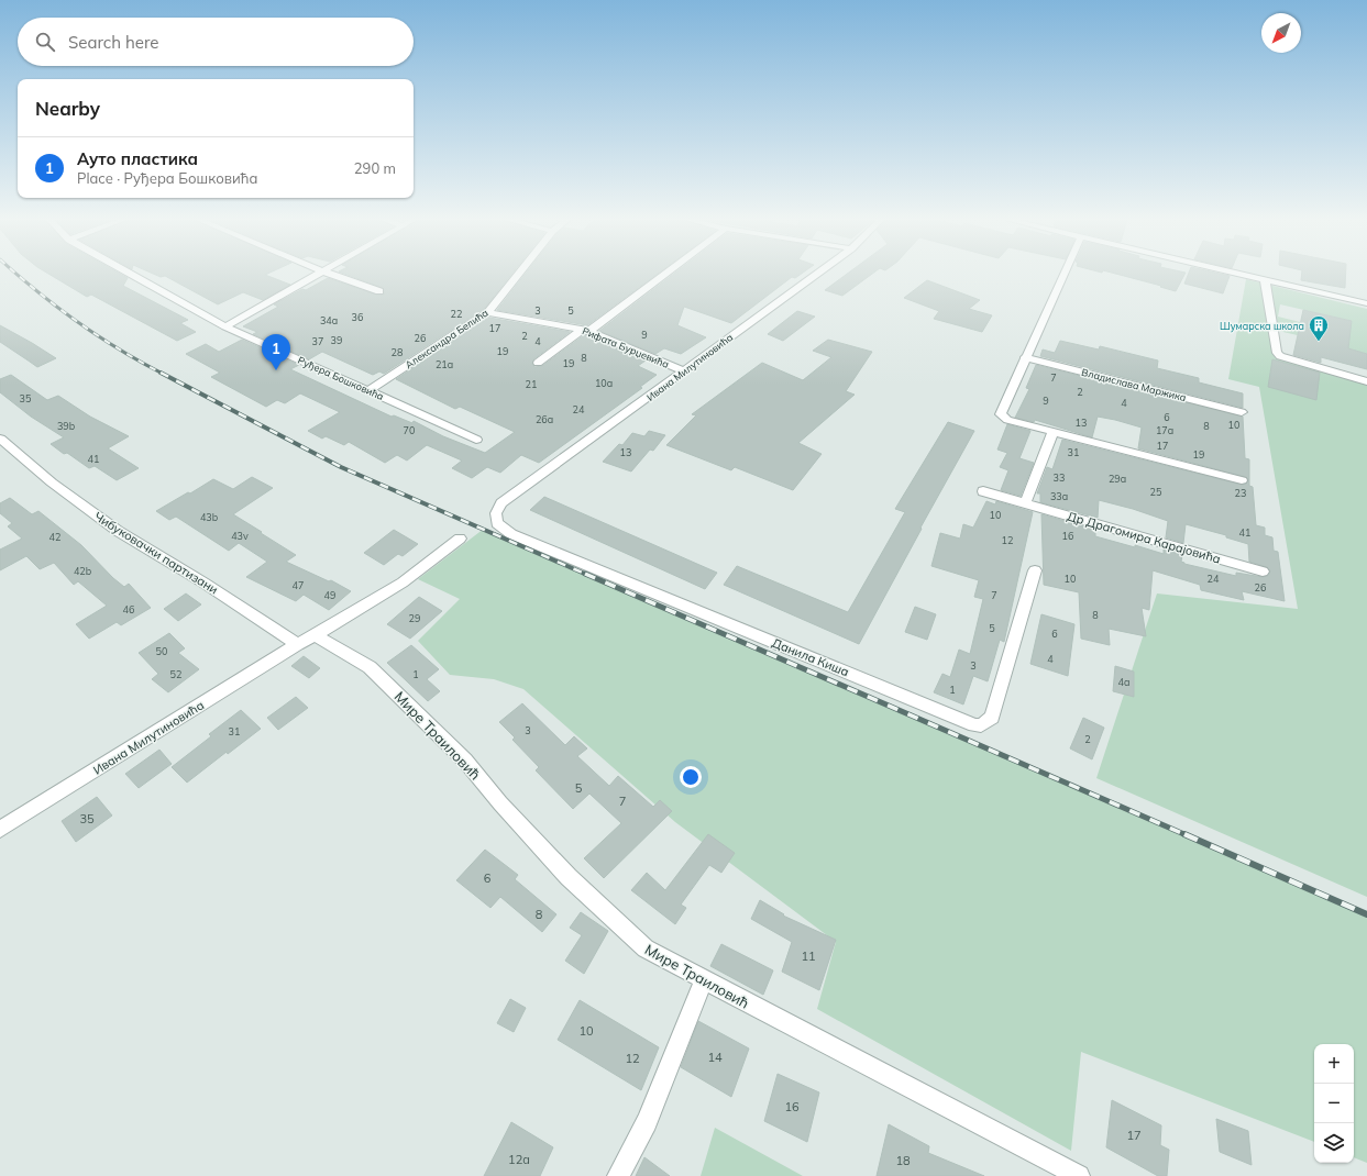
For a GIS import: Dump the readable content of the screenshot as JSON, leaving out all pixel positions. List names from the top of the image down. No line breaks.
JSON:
{"streets":{"street":["Александра Белића","Рифата Бурџевића","Ивана Милутиновића","Руђера Бошковића","Владислава Маржика","Др Драгомира Карајовића","Чибуковачки партизани","Данила Киша","Мире Траиловић"]},"crossings":[["Александра Белића","Рифата Бурџевића"],["Александра Белића","Руђера Бошковића"],["Рифата Бурџевића","Ивана Милутиновића"],["Ивана Милутиновића","Чибуковачки партизани"],["Ивана Милутиновића","Данила Киша"]],"places":{"building":["Шумарска школа"]},"house_numbers":["3","5","22","36","34a","17","9","2","26","39","37","4","19","28","8","19","21a","7","10a","21","2","35","9","4","24","6","26a","13","10","39b","8","70","17a","17","13","31","19","41","33","29a","25","23","33a","10","43b","41","43v","16","42","12","42b","10","24","47","26","49","7","46","8","29","5","6","50","4","3","52","1","4a","1","3","31","2","5","7","35","6","8","11","10","14","12","16","17","12a","18"],"north":"bottom left","page":{"search":"Search here","heading":"Nearby","list":[{"mark":"1","name":"Ауто пластика","note":"Place · Руђера Бошковића","value":"290 m"}],"pins":"1","map_buttons":["+","−"]}}
